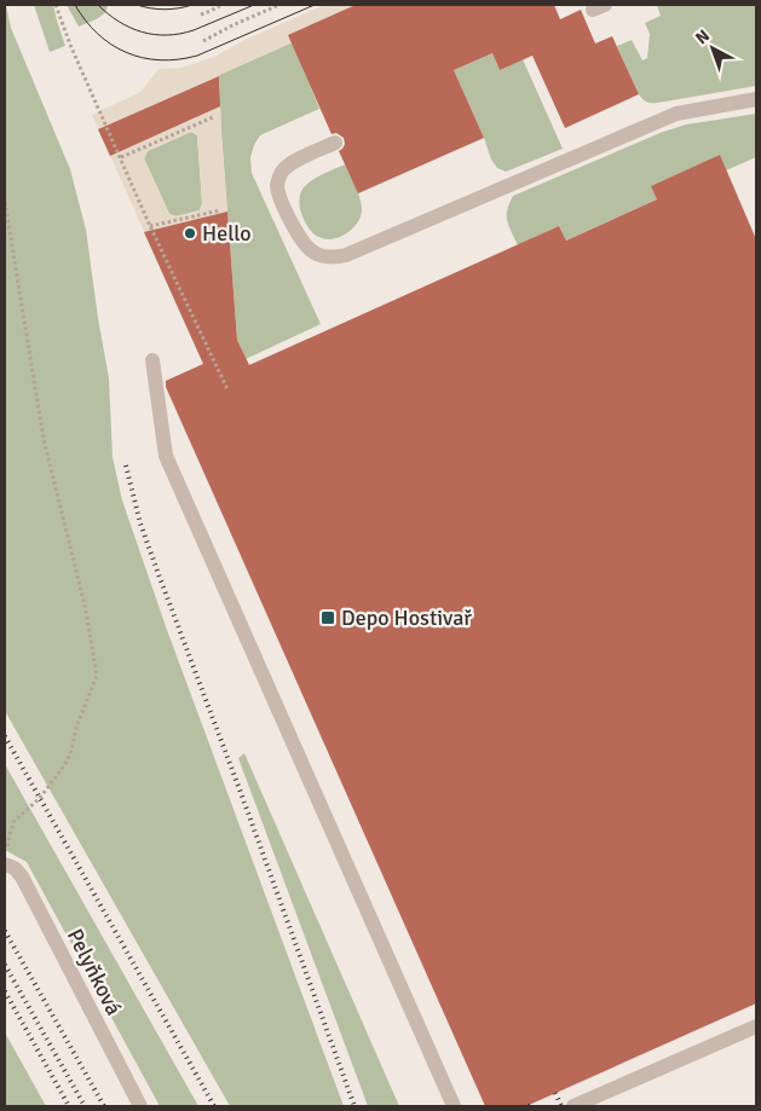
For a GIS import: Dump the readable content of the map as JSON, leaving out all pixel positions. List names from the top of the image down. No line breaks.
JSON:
{"streets":{"street":["Pelyňková"]},"places":{"other":["Hello"],"transit":["Depo Hostivař"]},"north":"top left"}
